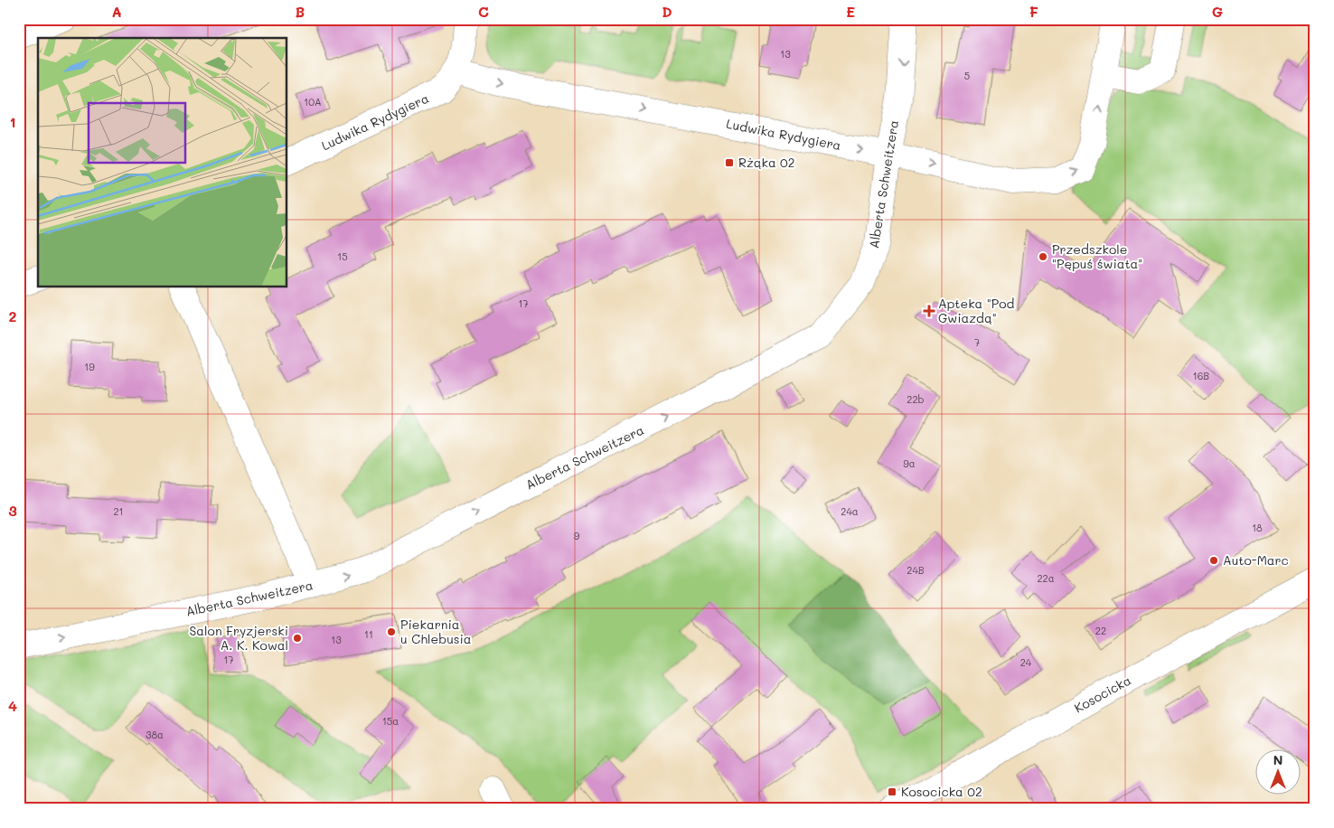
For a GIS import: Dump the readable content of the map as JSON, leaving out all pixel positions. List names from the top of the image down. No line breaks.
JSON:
{"streets":{"street":["Ludwika Rydygiera","Alberta Schweitzera","Kosocicka"]},"crossings":[["Ludwika Rydygiera","Alberta Schweitzera"]],"one_way":["Ludwika Rydygiera"],"places":{"transit":["Rżąka 02","Kosocicka 02"],"other":["Przedszkole \"Pępuś świata\"","Auto-Marc","Piekarnia u Chlebusia","Salon Fryzjerski A. K. Kowal"],"health":["Apteka \"Pod Gwiazdą\""]},"house_numbers":["13","5","10A","15","17","7","19","16B","22b","9a","21","24a","18","9","24B","22a","22","11","13","17","24","15a","38a"],"north":"top","grid":{"columns":["A","B","C","D","E","F","G"],"rows":["1","2","3","4"]}}
